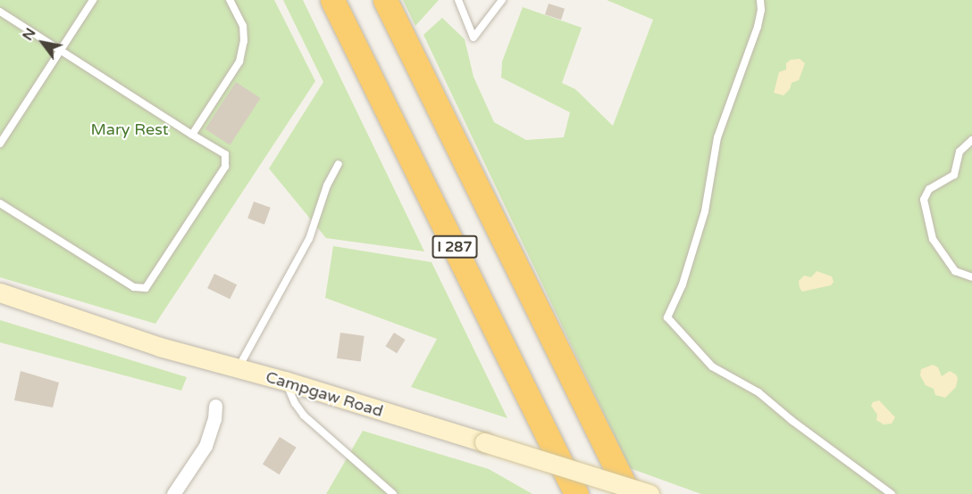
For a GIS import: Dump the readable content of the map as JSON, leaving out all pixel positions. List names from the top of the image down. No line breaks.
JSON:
{"streets":{"highway":["I 287"],"main road":["Campgaw Road"]},"parks":["Mary Rest"],"north":"top left"}
